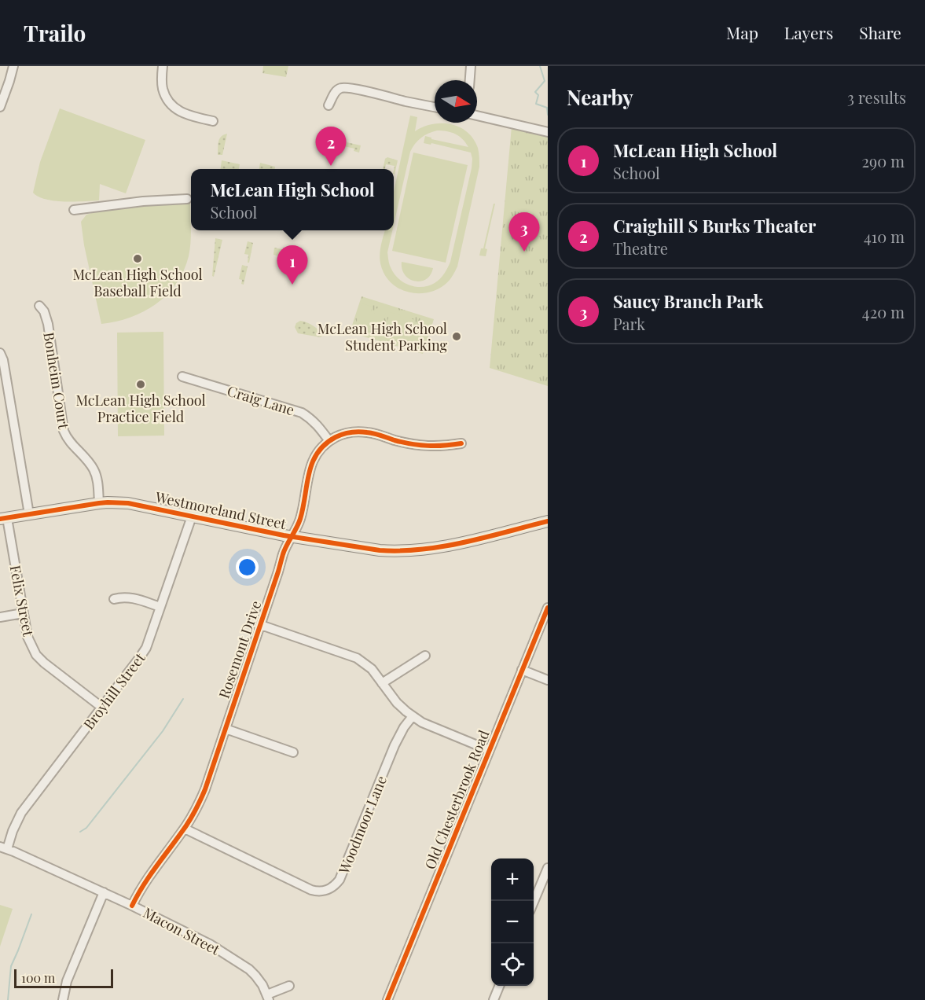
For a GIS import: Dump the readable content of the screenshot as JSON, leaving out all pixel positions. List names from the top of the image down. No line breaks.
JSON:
{"streets":{"main road":["Westmoreland Street"],"street":["Bonheim Court","Craig Lane","Felix Street","Rosemont Drive","Broyhill Street","Old Chesterbrook Road","Woodmoor Lane","Macon Street"]},"crossings":[["Bonheim Court","Westmoreland Street"],["Craig Lane","Rosemont Drive"],["Westmoreland Street","Felix Street"],["Westmoreland Street","Rosemont Drive"],["Westmoreland Street","Broyhill Street"],["Felix Street","Broyhill Street"],["Rosemont Drive","Woodmoor Lane"],["Rosemont Drive","Macon Street"],["Broyhill Street","Macon Street"]],"places":["McLean High School Baseball Field","McLean High School Student Parking","McLean High School Practice Field"],"scale_bar":"100 m","north":"right","page":{"header":"Trailo","nav":["Map","Layers","Share"],"heading":["Nearby","3 results"],"pins":["2","3","1"],"list":[{"mark":"1","name":"McLean High School","note":"School","value":"290 m"},{"mark":"2","name":"Craighill S Burks Theater","note":"Theatre","value":"410 m"},{"mark":"3","name":"Saucy Branch Park","note":"Park","value":"420 m"}],"popup":["McLean High School","School"],"map_buttons":["+","−"],"scale":"100 m"}}
